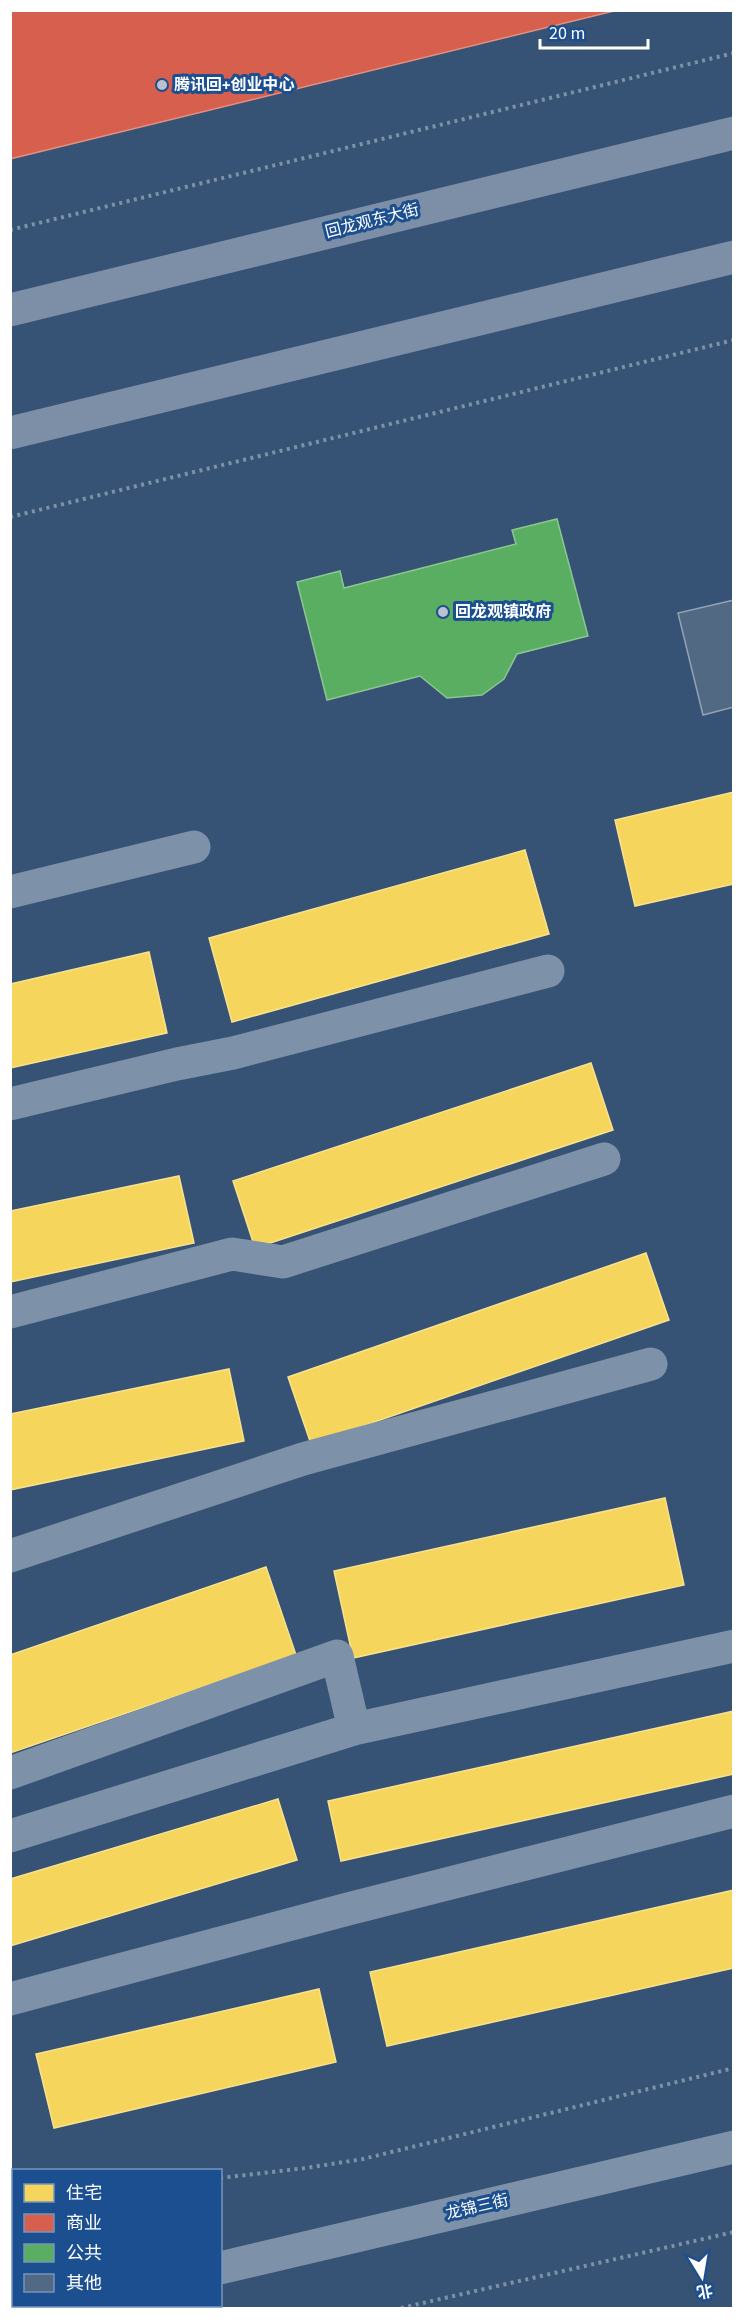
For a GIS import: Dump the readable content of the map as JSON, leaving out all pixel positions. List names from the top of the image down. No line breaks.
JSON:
{"streets":{"main road":["回龙观东大街"],"street":["龙锦三街"]},"places":["腾讯回+创业中心","回龙观镇政府"],"legend":["住宅","商业","公共","其他"],"scale_bar":"20 m","north":"bottom"}
